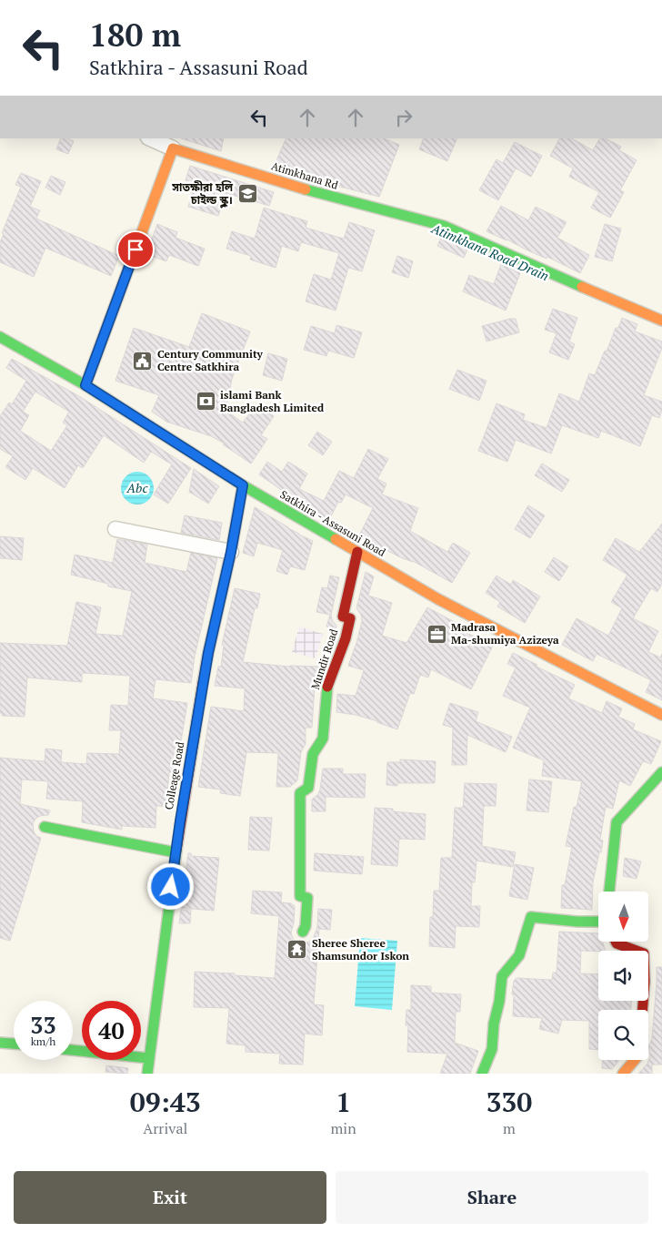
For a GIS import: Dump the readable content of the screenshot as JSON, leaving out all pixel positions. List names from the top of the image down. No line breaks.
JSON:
{"streets":{"street":["Atimkhana Rd","Satkhira - Assasuni Road","Mundir Road","Colleage Road"]},"crossings":[["Satkhira - Assasuni Road","Mundir Road"],["Satkhira - Assasuni Road","Colleage Road"]],"water":["Atimkhana Road Drain","Abc"],"places":{"school or university":["সাতক্ষীরা হলি চাইল্ড স্কুল।"],"public building":["Century Community Centre Satkhira"],"bank":["islami Bank Bangladesh Limited"],"office":["Madrasa Ma-shumiya Azizeya"],"temple":["Sheree Sheree Shamsundor Iskon"]},"north":"bottom","page":{"turn":["180 m","Satkhira - Assasuni Road"],"speed":"33 km/h","limit":"40","eta":["09:43","Arrival","1","min","330","m"],"buttons":["Exit","Share"]}}
